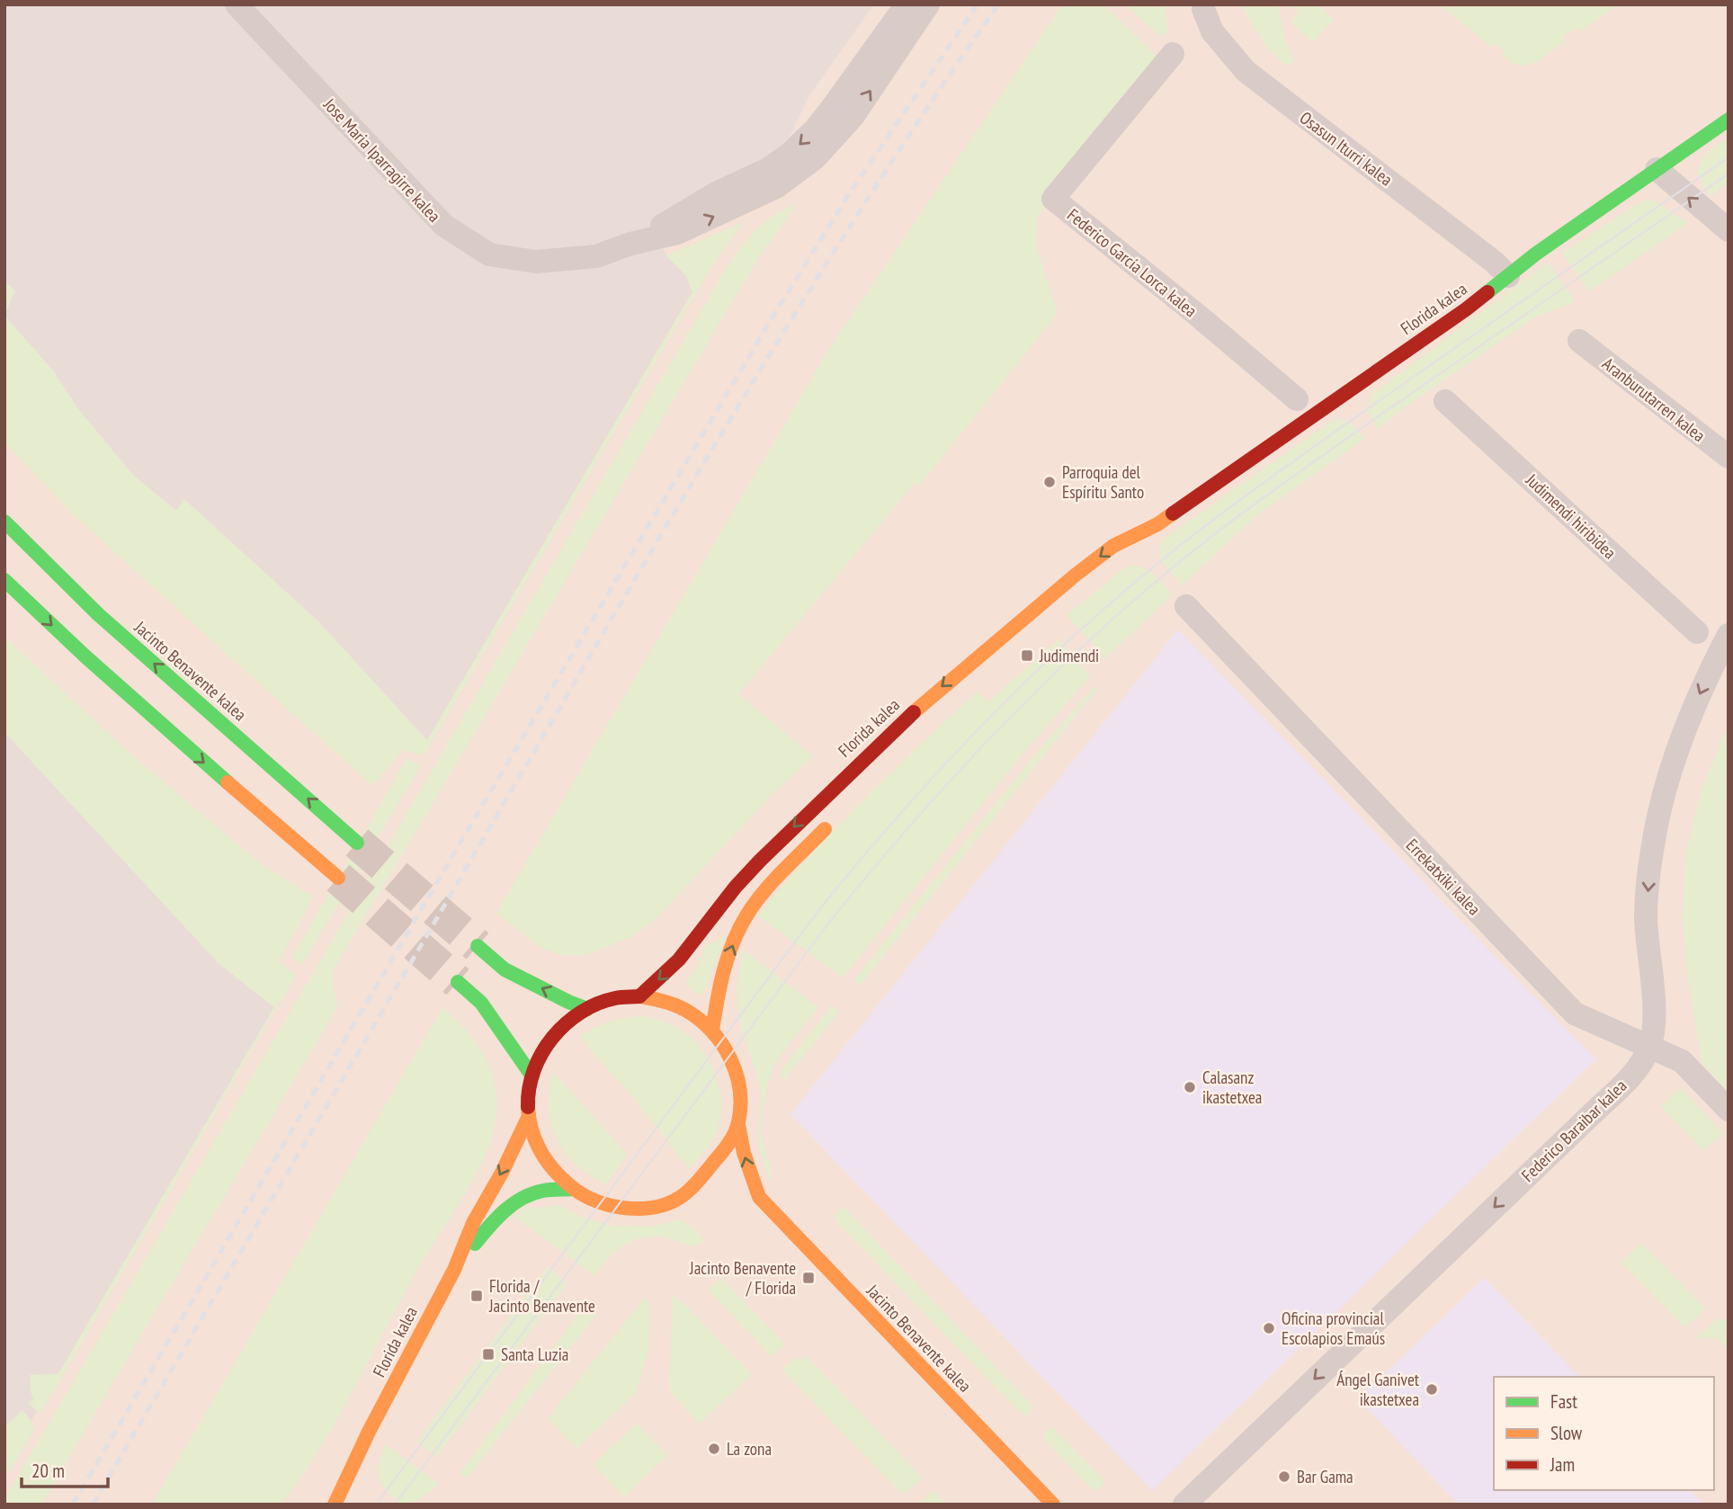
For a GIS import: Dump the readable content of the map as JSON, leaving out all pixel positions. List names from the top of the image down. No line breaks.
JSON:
{"streets":{"main road":["Florida kalea","Jacinto Benavente kalea"],"street":["Osasun Iturri kalea","Jose Maria Iparragirre kalea","Federico García Lorca kalea","Aranburutarren kalea","Judimendi hiribidea","Errekatxiki kalea","Federico Baraibar kalea"]},"crossings":[["Osasun Iturri kalea","Florida kalea"],["Florida kalea","Jacinto Benavente kalea"],["Errekatxiki kalea","Federico Baraibar kalea"]],"one_way":["Federico Baraibar kalea"],"places":{"other":["Parroquia del Espíritu Santo","Calasanz ikastetxea","Oficina provincial Escolapios Emaús","Ángel Ganivet ikastetxea","La zona","Bar Gama"],"transit":["Judimendi","Jacinto Benavente / Florida","Florida / Jacinto Benavente","Santa Luzia"]},"legend":["Fast","Slow","Jam"],"scale_bar":"20 m"}
